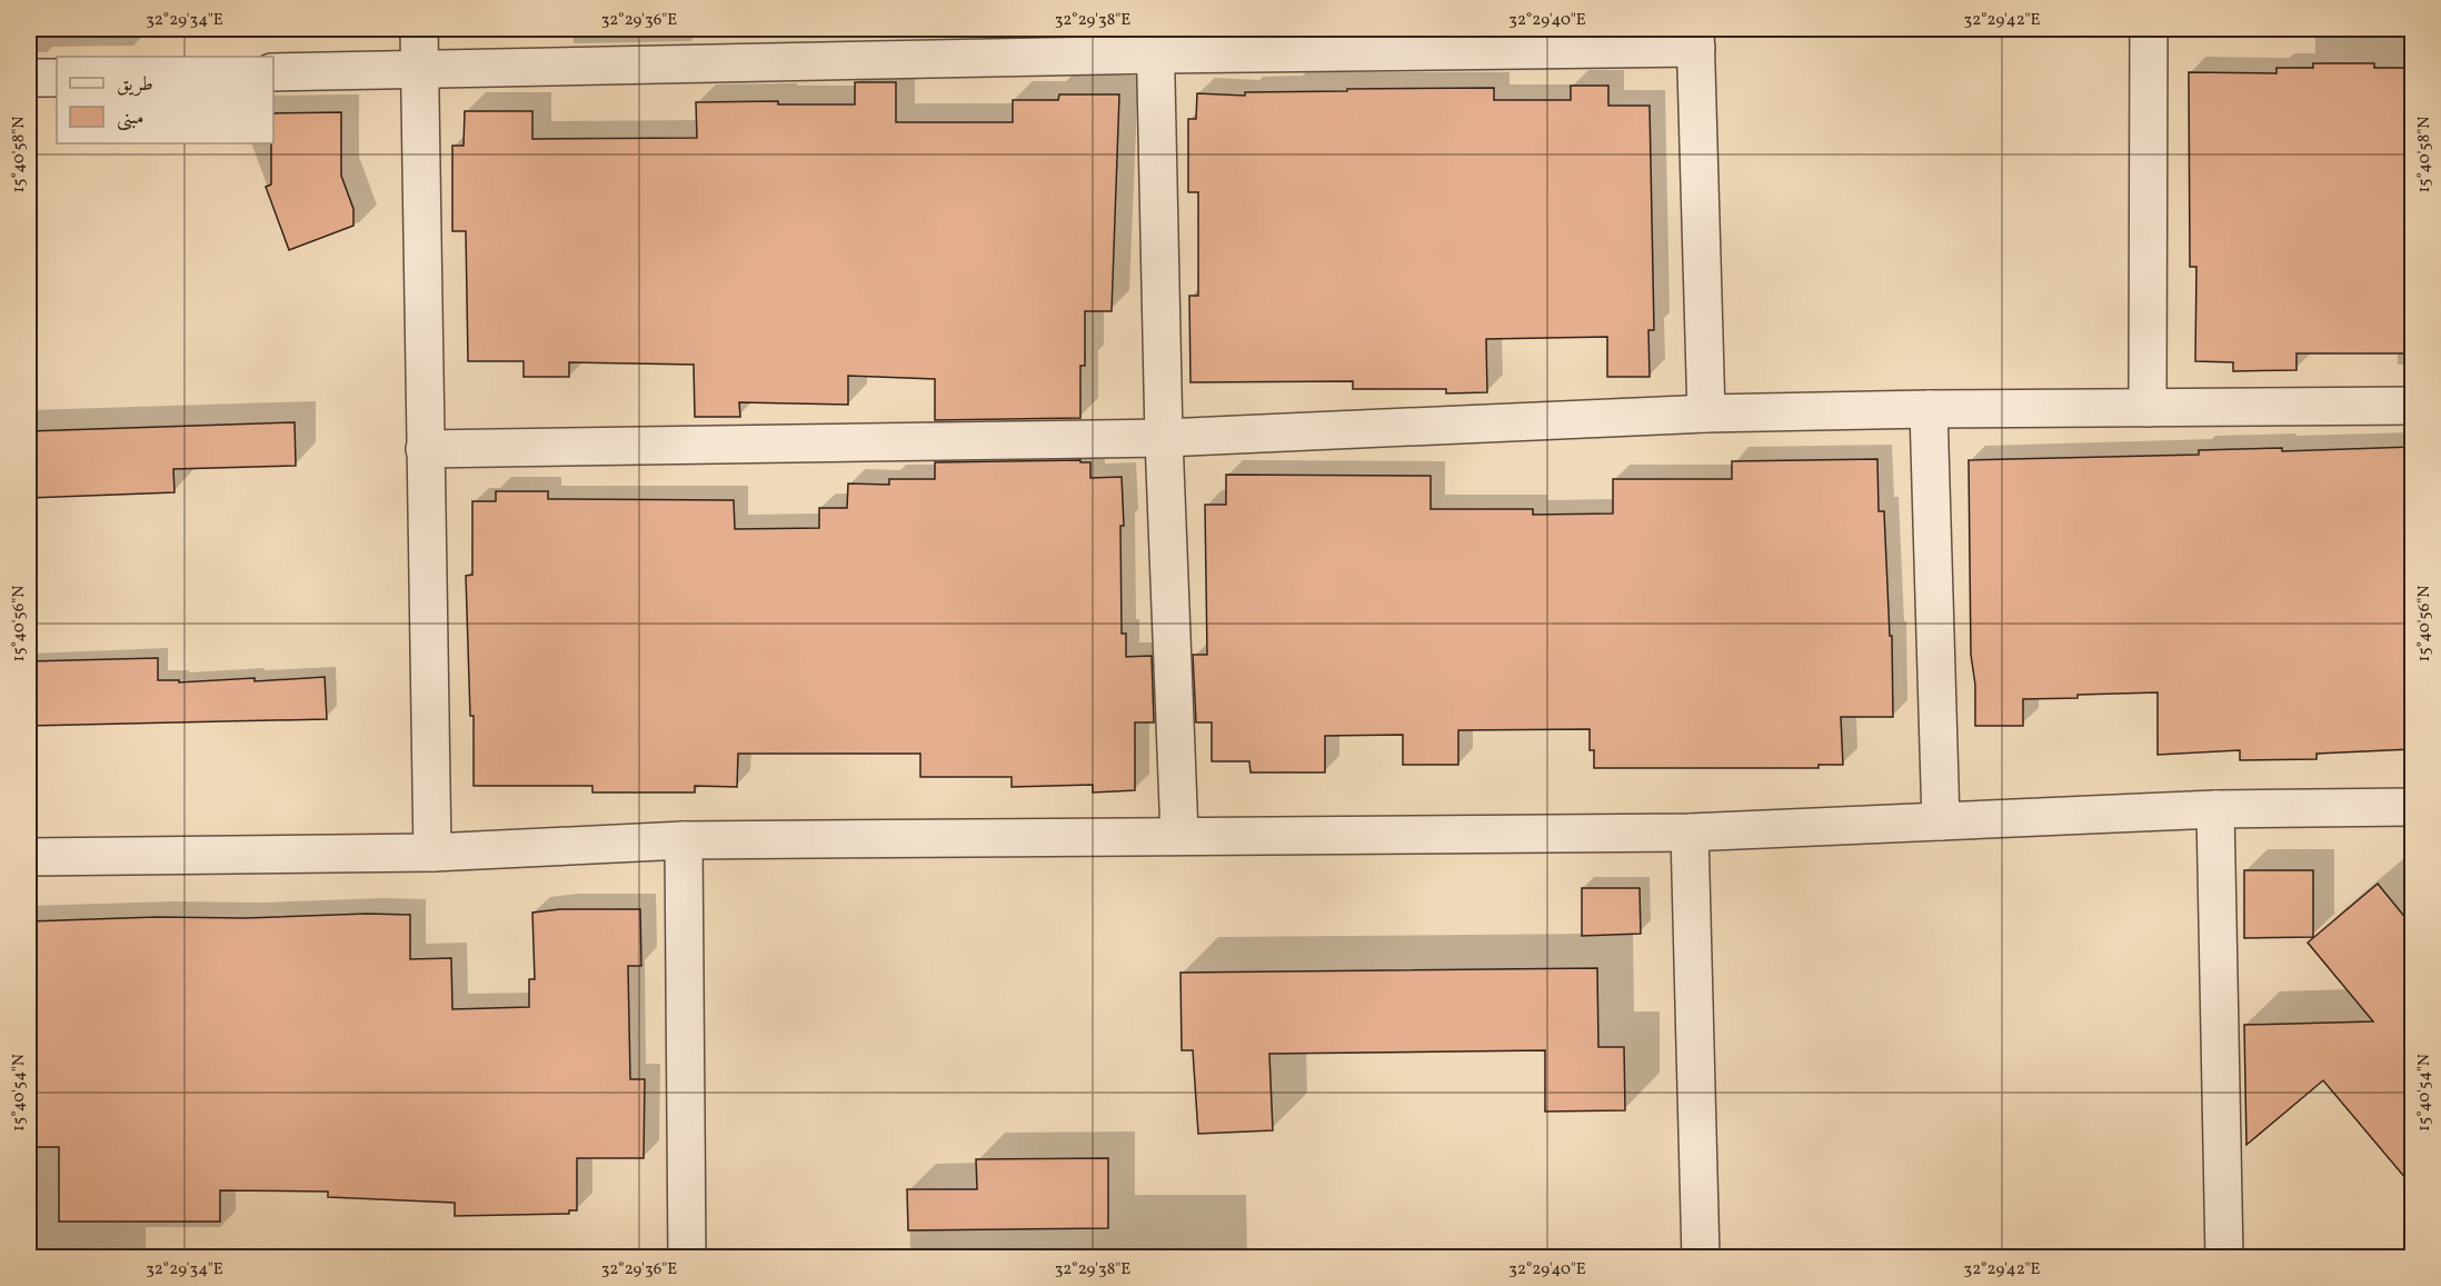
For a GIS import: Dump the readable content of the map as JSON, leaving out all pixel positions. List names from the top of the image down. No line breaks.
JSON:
{"legend":["طريق","مبنى"],"coordinates":["32°29'34\"E","32°29'36\"E","32°29'38\"E","32°29'40\"E","32°29'42\"E","15°40'58\"N","15°40'56\"N","15°40'54\"N"]}
